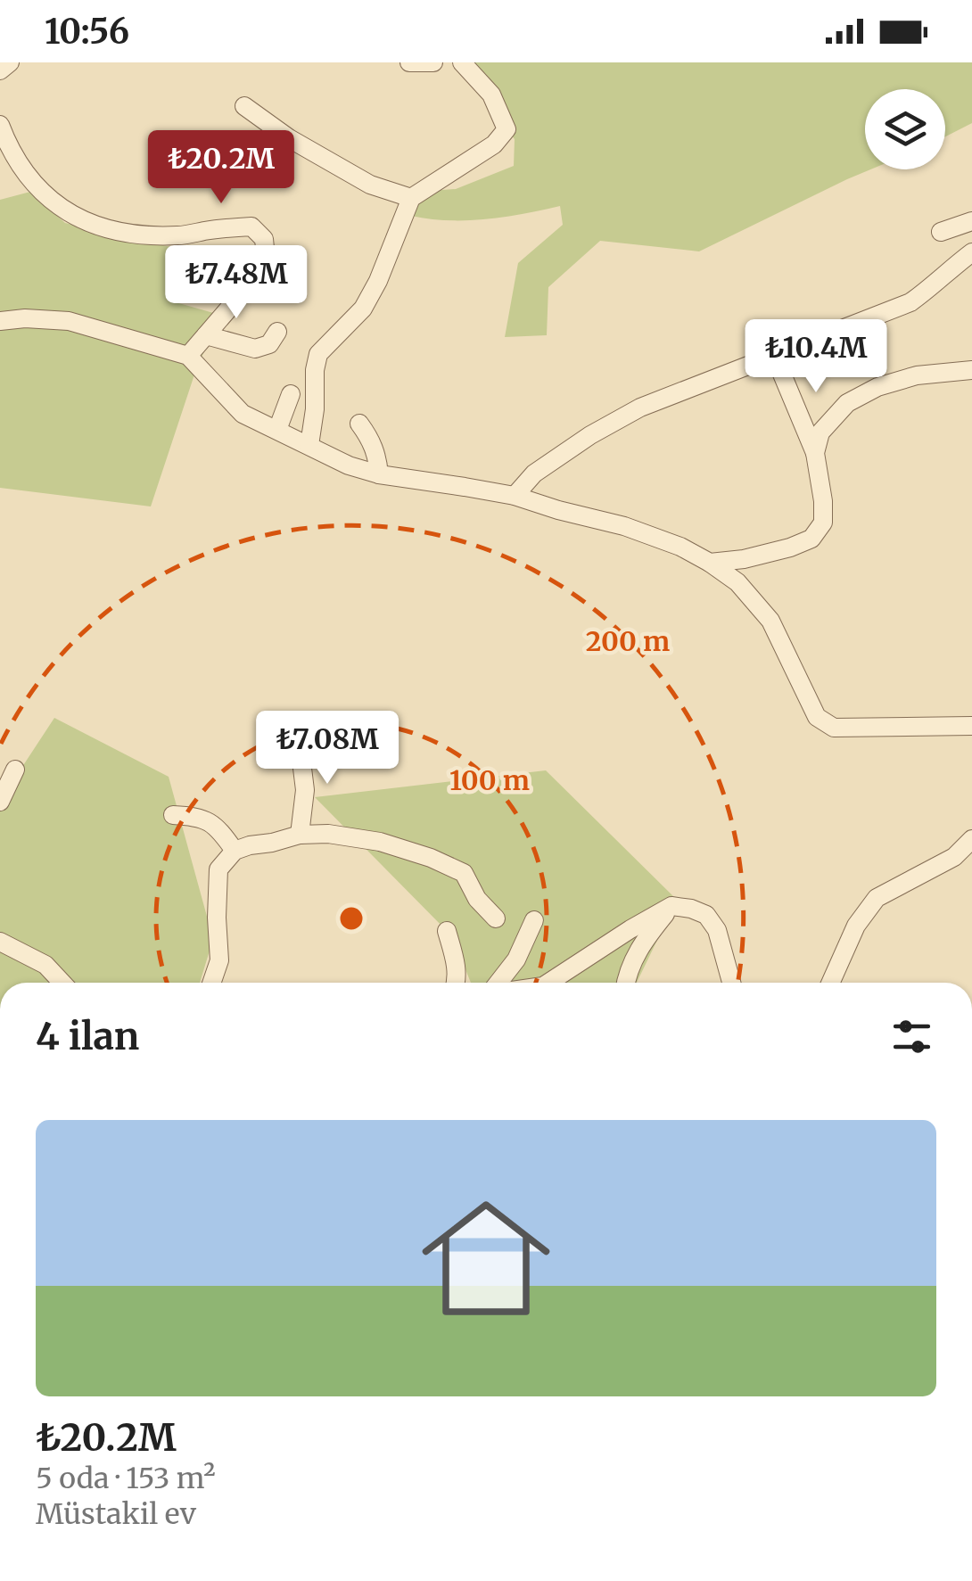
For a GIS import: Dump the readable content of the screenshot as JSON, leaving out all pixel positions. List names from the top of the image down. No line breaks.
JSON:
{"page":{"status":"10:56","price":["₺20.2M","₺7.48M","₺10.4M","₺7.08M"],"heading":"4 ilan","list":[{"name":"₺20.2M","note":"5 oda · 153 m² · Müstakil ev"}]},"rings":["200 m","100 m"]}
